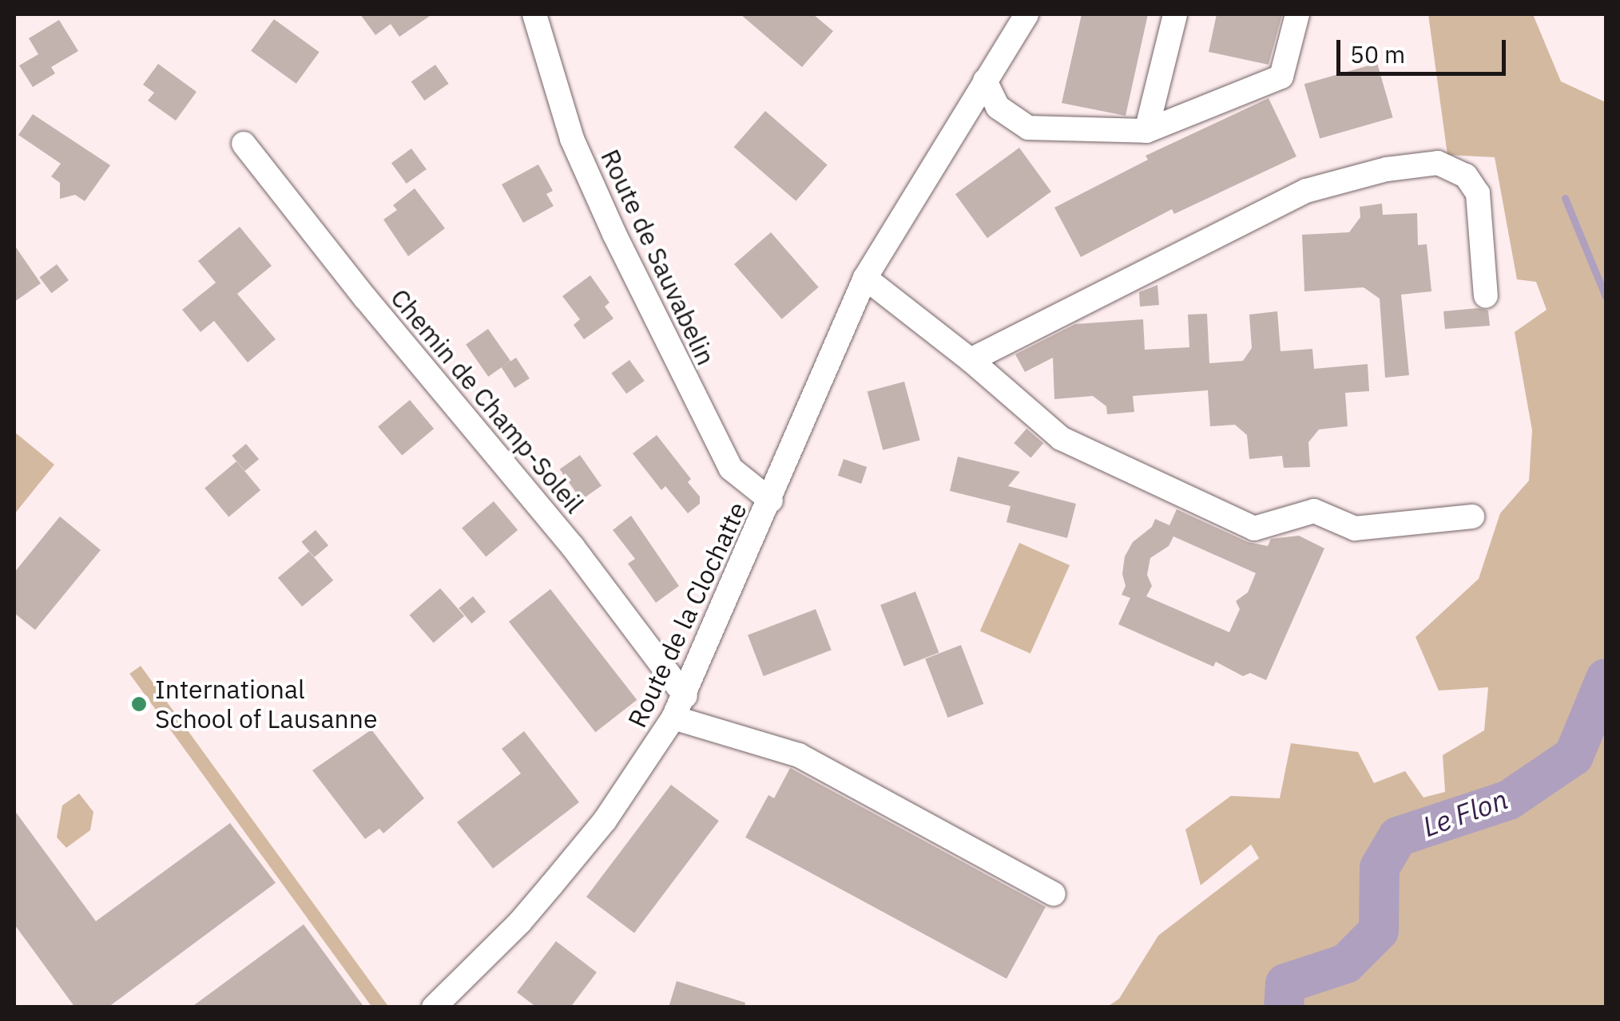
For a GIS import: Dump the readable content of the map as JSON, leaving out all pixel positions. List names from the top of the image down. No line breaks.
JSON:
{"streets":{"street":["Route de Sauvabelin","Chemin de Champ-Soleil","Route de la Clochatte"]},"crossings":[["Route de Sauvabelin","Route de la Clochatte"],["Chemin de Champ-Soleil","Route de la Clochatte"]],"water":["Le Flon"],"places":["International School of Lausanne"],"scale_bar":"50 m"}
